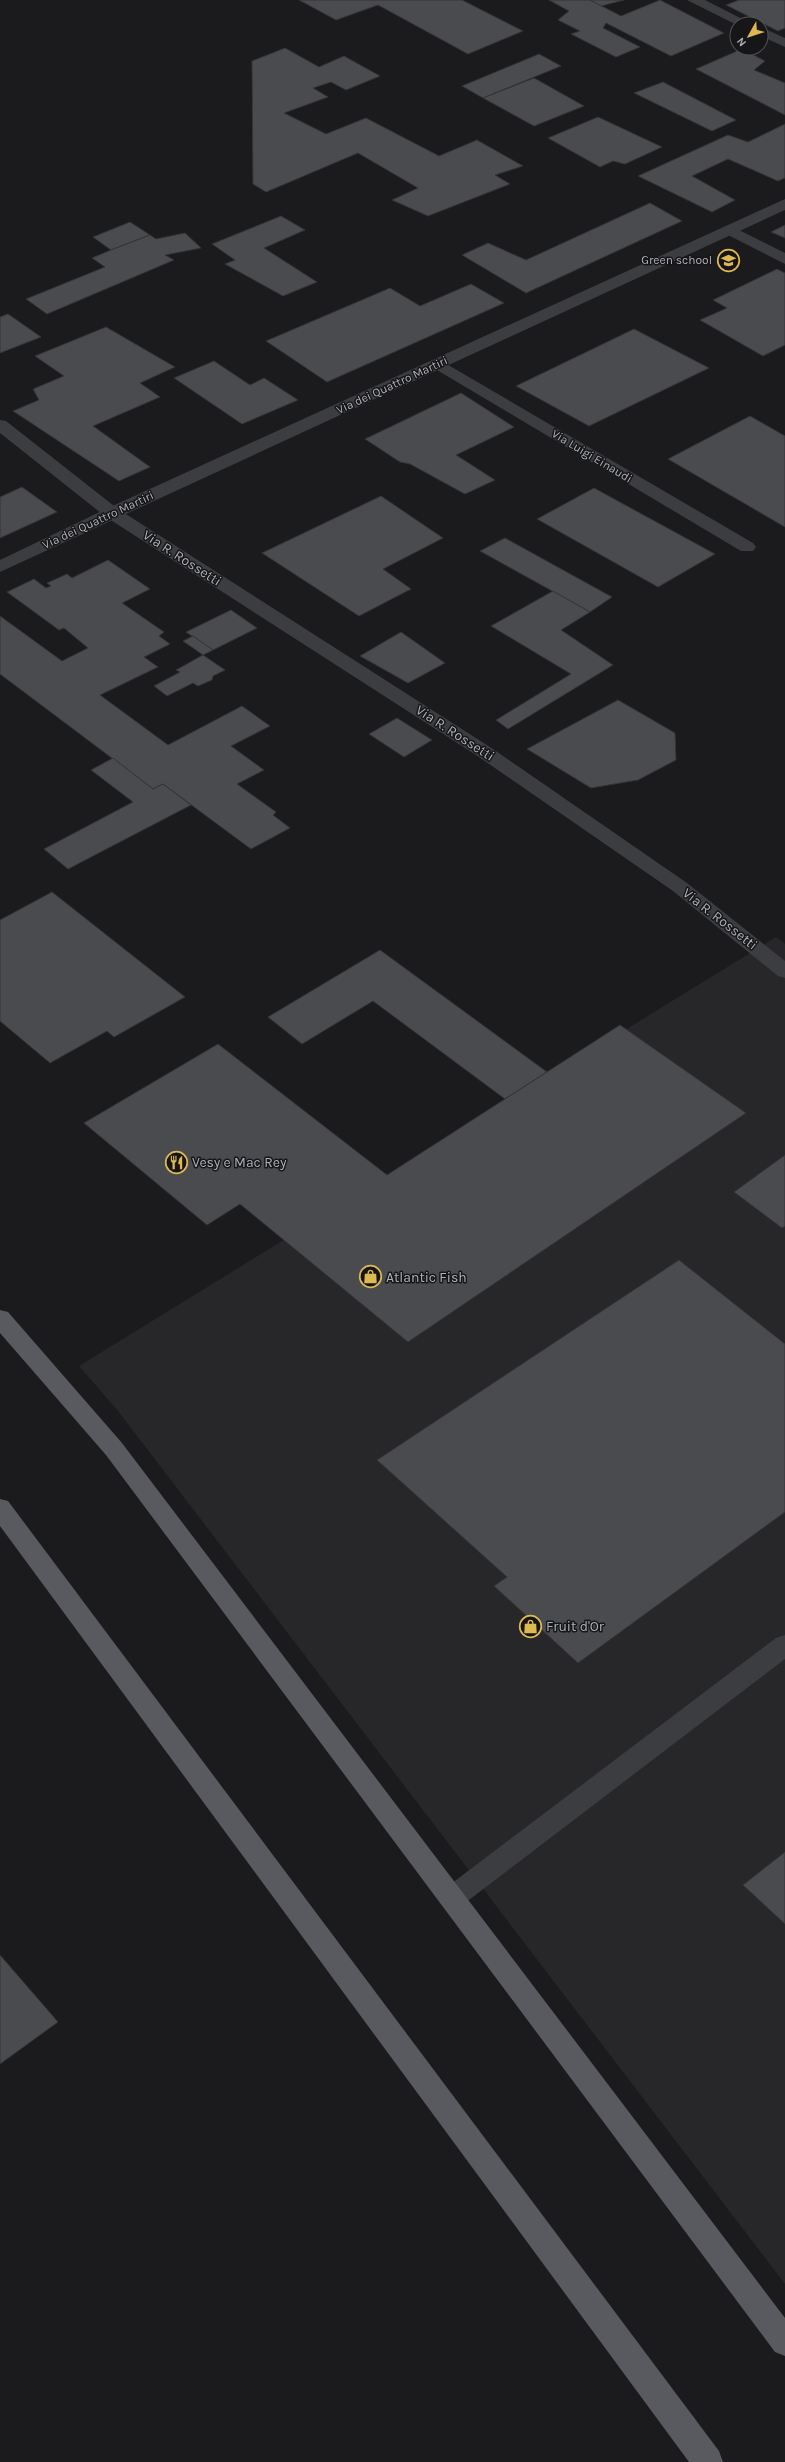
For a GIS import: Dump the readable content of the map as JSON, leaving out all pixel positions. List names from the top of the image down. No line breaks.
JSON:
{"streets":{"street":["Via dei Quattro Martiri","Via Luigi Einaudi","Via R. Rossetti"]},"crossings":[["Via dei Quattro Martiri","Via Luigi Einaudi"],["Via dei Quattro Martiri","Via R. Rossetti"]],"places":{"school or university":["Green school"],"restaurant":["Vesy e Mac Rey"],"shop":["Atlantic Fish","Fruit d'Or"]},"north":"bottom left"}
